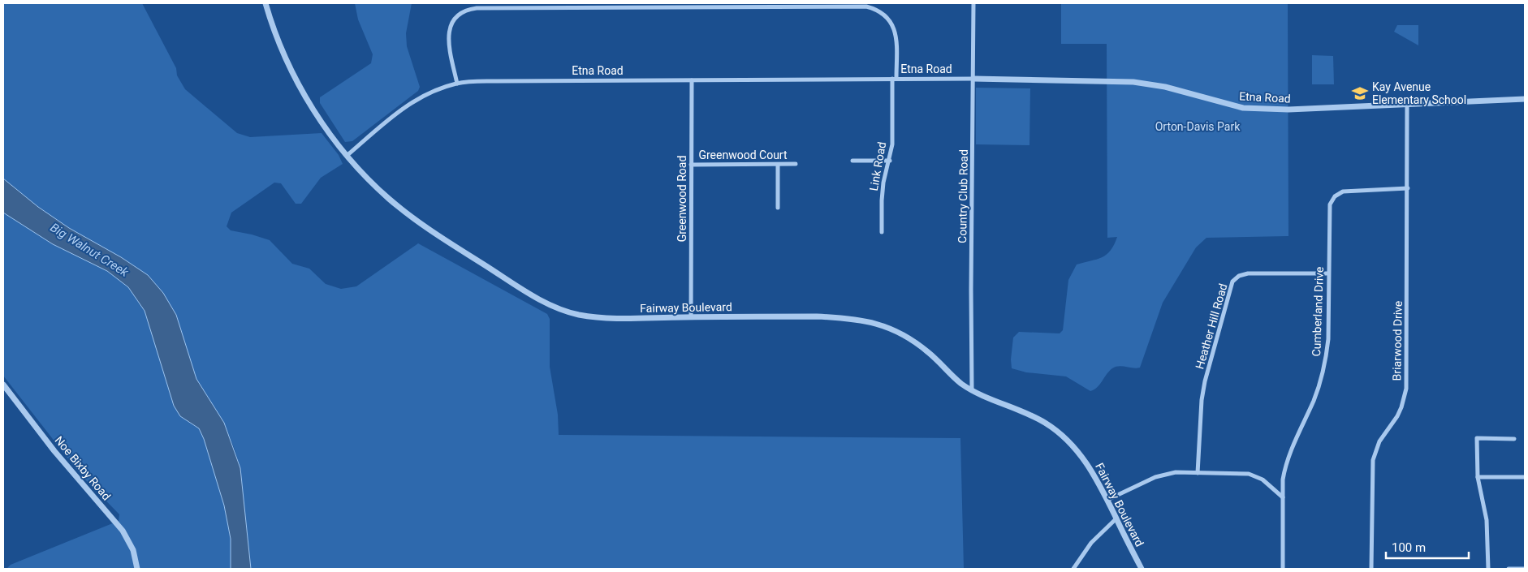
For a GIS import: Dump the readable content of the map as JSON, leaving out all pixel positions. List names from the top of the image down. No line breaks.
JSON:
{"streets":{"street":["Etna Road","Greenwood Court","Link Road","Country Club Road","Greenwood Road","Fairway Boulevard","Cumberland Drive","Heather Hill Road","Briarwood Drive","Noe Bixby Road"]},"crossings":[["Etna Road","Link Road"],["Etna Road","Country Club Road"],["Etna Road","Greenwood Road"],["Etna Road","Fairway Boulevard"],["Etna Road","Briarwood Drive"],["Greenwood Court","Greenwood Road"],["Country Club Road","Fairway Boulevard"],["Greenwood Road","Fairway Boulevard"],["Cumberland Drive","Heather Hill Road"],["Cumberland Drive","Briarwood Drive"]],"water":["Big Walnut Creek"],"parks":["Orton-Davis Park"],"places":{"school or university":["Kay Avenue Elementary School"]},"scale_bar":"100 m"}
